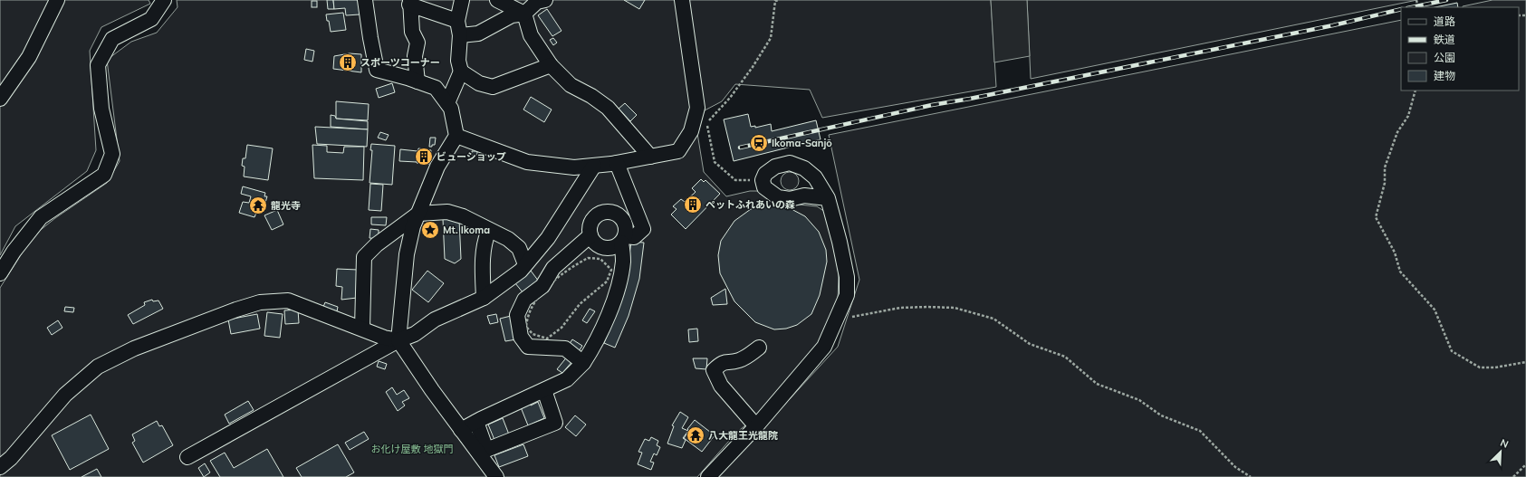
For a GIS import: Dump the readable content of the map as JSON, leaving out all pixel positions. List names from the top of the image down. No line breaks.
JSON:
{"parks":["お化け屋敷 地獄門"],"places":{"building":["スポーツコーナー","ビューショップ","ペットふれあいの森"],"station":["Ikoma-Sanjō"],"temple":["龍光寺","八大龍王光龍院"],"place":["Mt. Ikoma"]},"legend":["道路","鉄道","公園","建物"],"north":"top right"}
